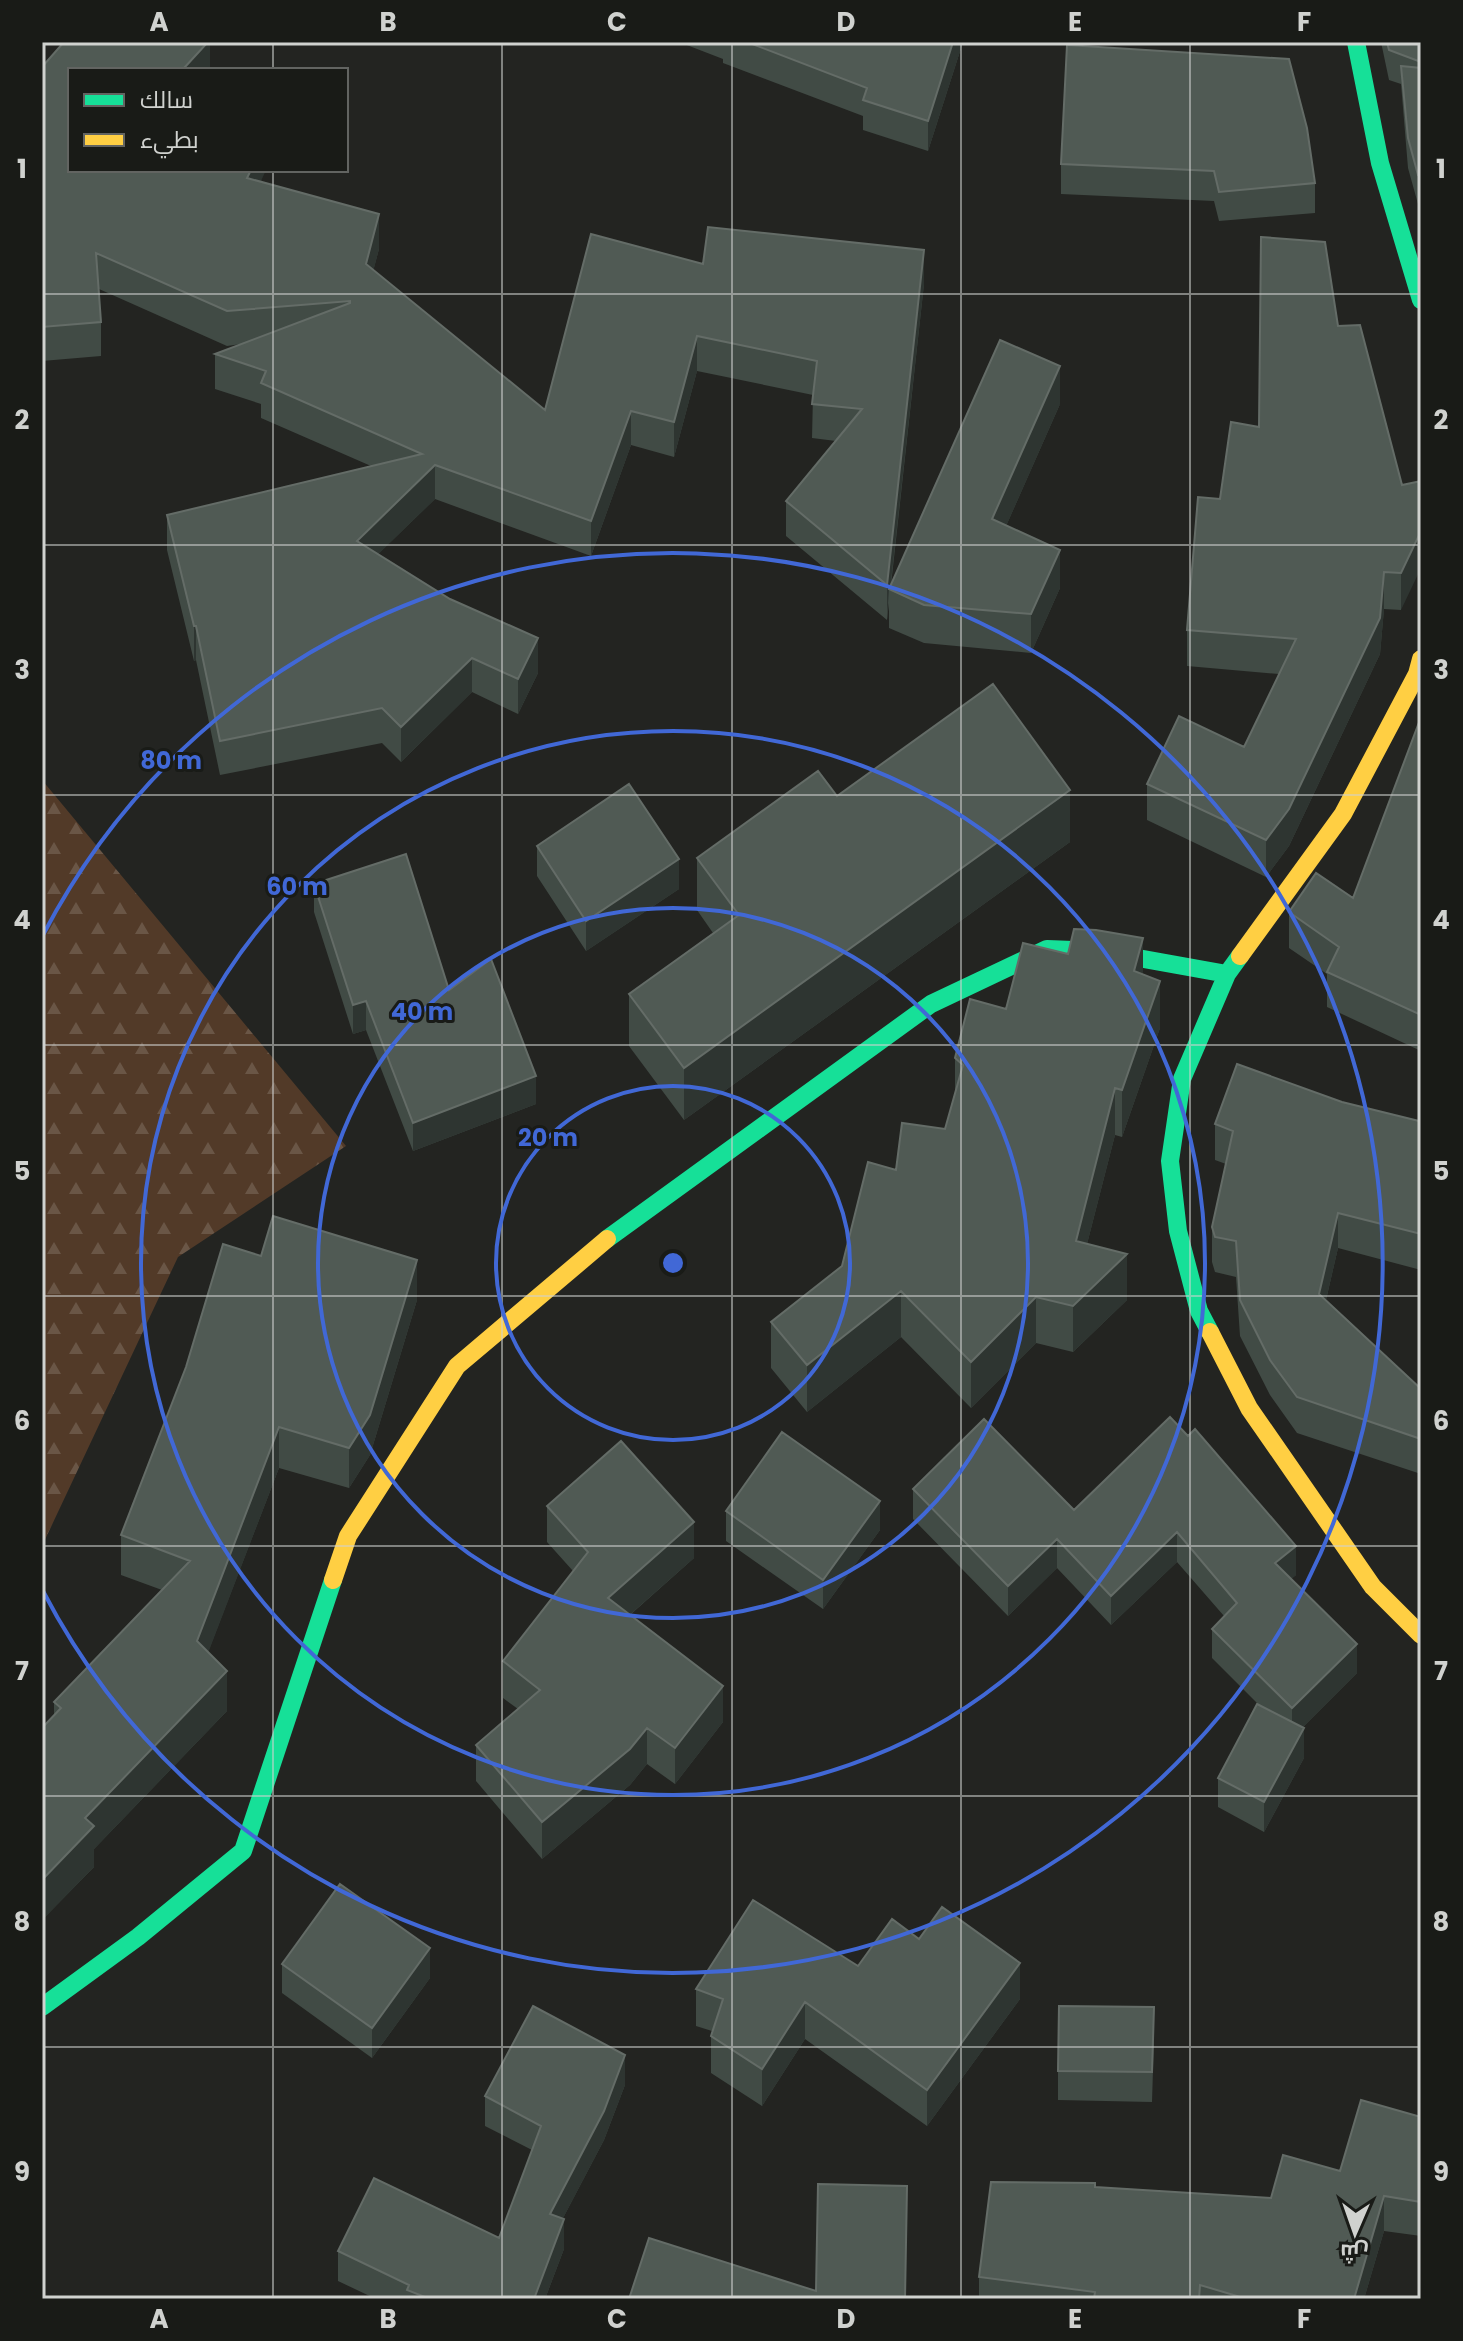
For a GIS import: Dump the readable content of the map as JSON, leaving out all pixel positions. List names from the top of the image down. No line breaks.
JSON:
{"legend":["سالك","بطيء"],"north":"bottom","grid":{"columns":["A","B","C","D","E","F"],"rows":["1","2","3","4","5","6","7","8","9"]},"rings":["80 m","60 m","40 m","20 m"]}
